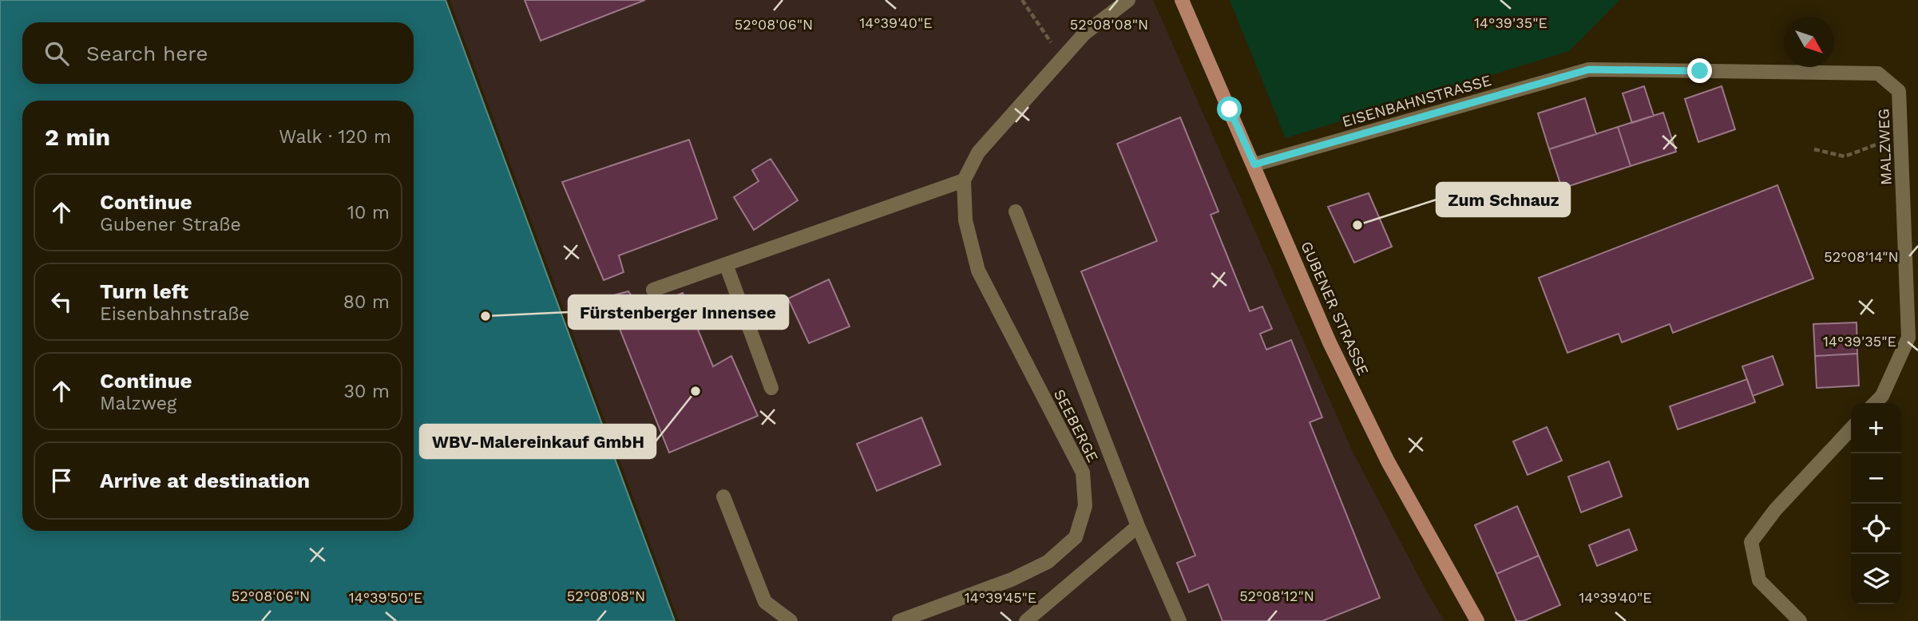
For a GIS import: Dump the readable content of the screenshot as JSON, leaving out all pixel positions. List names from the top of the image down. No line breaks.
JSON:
{"streets":{"main road":["GUBENER STRASSE"],"street":["EISENBAHNSTRASSE","MALZWEG","SEEBERGE"]},"crossings":[["EISENBAHNSTRASSE","MALZWEG"],["EISENBAHNSTRASSE","GUBENER STRASSE"]],"places":["Zum Schnauz","Fürstenberger Innensee","WBV-Malereinkauf GmbH"],"north":"bottom right","page":{"search":"Search here","heading":["2 min","Walk · 120 m"],"list":[["Continue","Gubener Straße","10 m"],["Turn left","Eisenbahnstraße","80 m"],["Continue","Malzweg","30 m"],"Arrive at destination"],"map_buttons":["+","−"]},"coordinates":["14°39'40\"E","14°39'35\"E","52°08'06\"N","52°08'08\"N","52°08'14\"N","52°08'12\"N","14°39'50\"E","14°39'45\"E"]}
